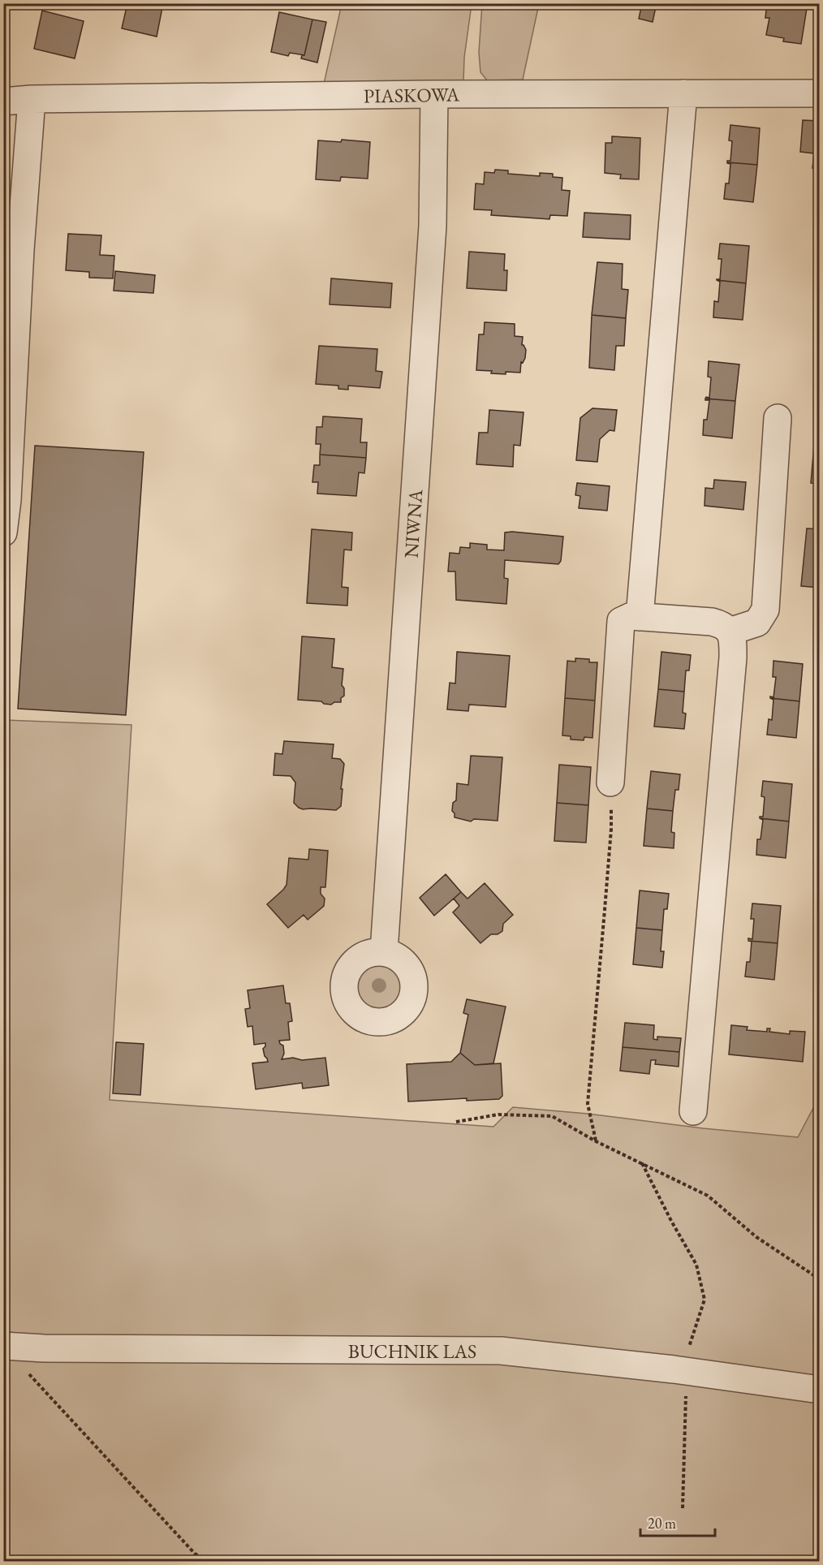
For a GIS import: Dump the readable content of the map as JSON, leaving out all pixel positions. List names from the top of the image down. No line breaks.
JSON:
{"streets":{"street":["PIASKOWA","NIWNA","BUCHNIK LAS"]},"crossings":[["PIASKOWA","NIWNA"]],"scale_bar":"20 m"}
